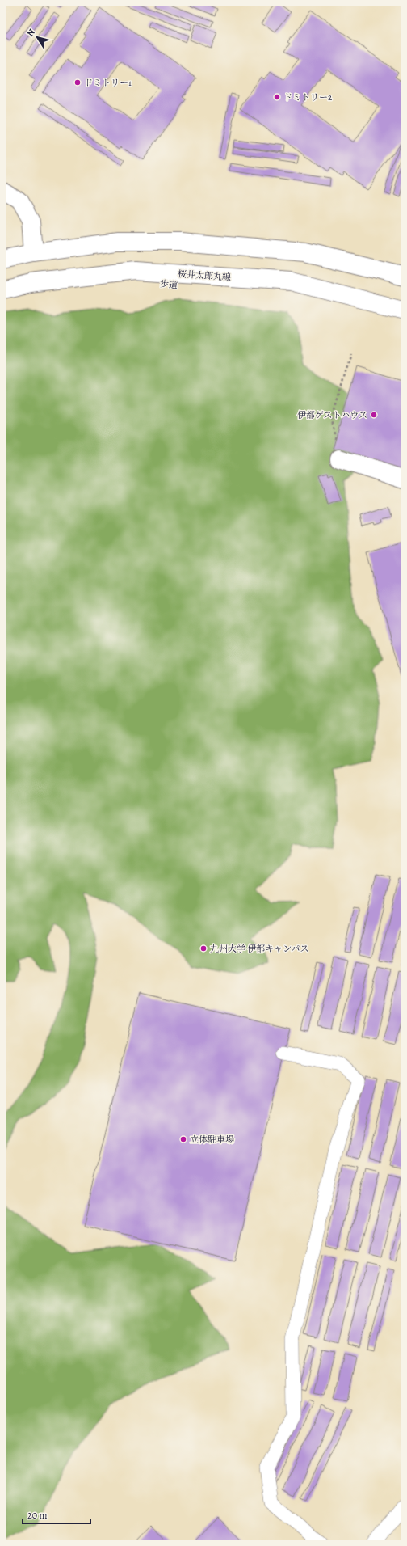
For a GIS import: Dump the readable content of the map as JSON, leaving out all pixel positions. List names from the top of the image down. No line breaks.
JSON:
{"streets":{"main road":["桜井太郎丸線"]},"places":["ドミトリー1","ドミトリー2","伊都ゲストハウス","九州大学 伊都キャンパス","立体駐車場"],"scale_bar":"20 m","north":"top left"}
